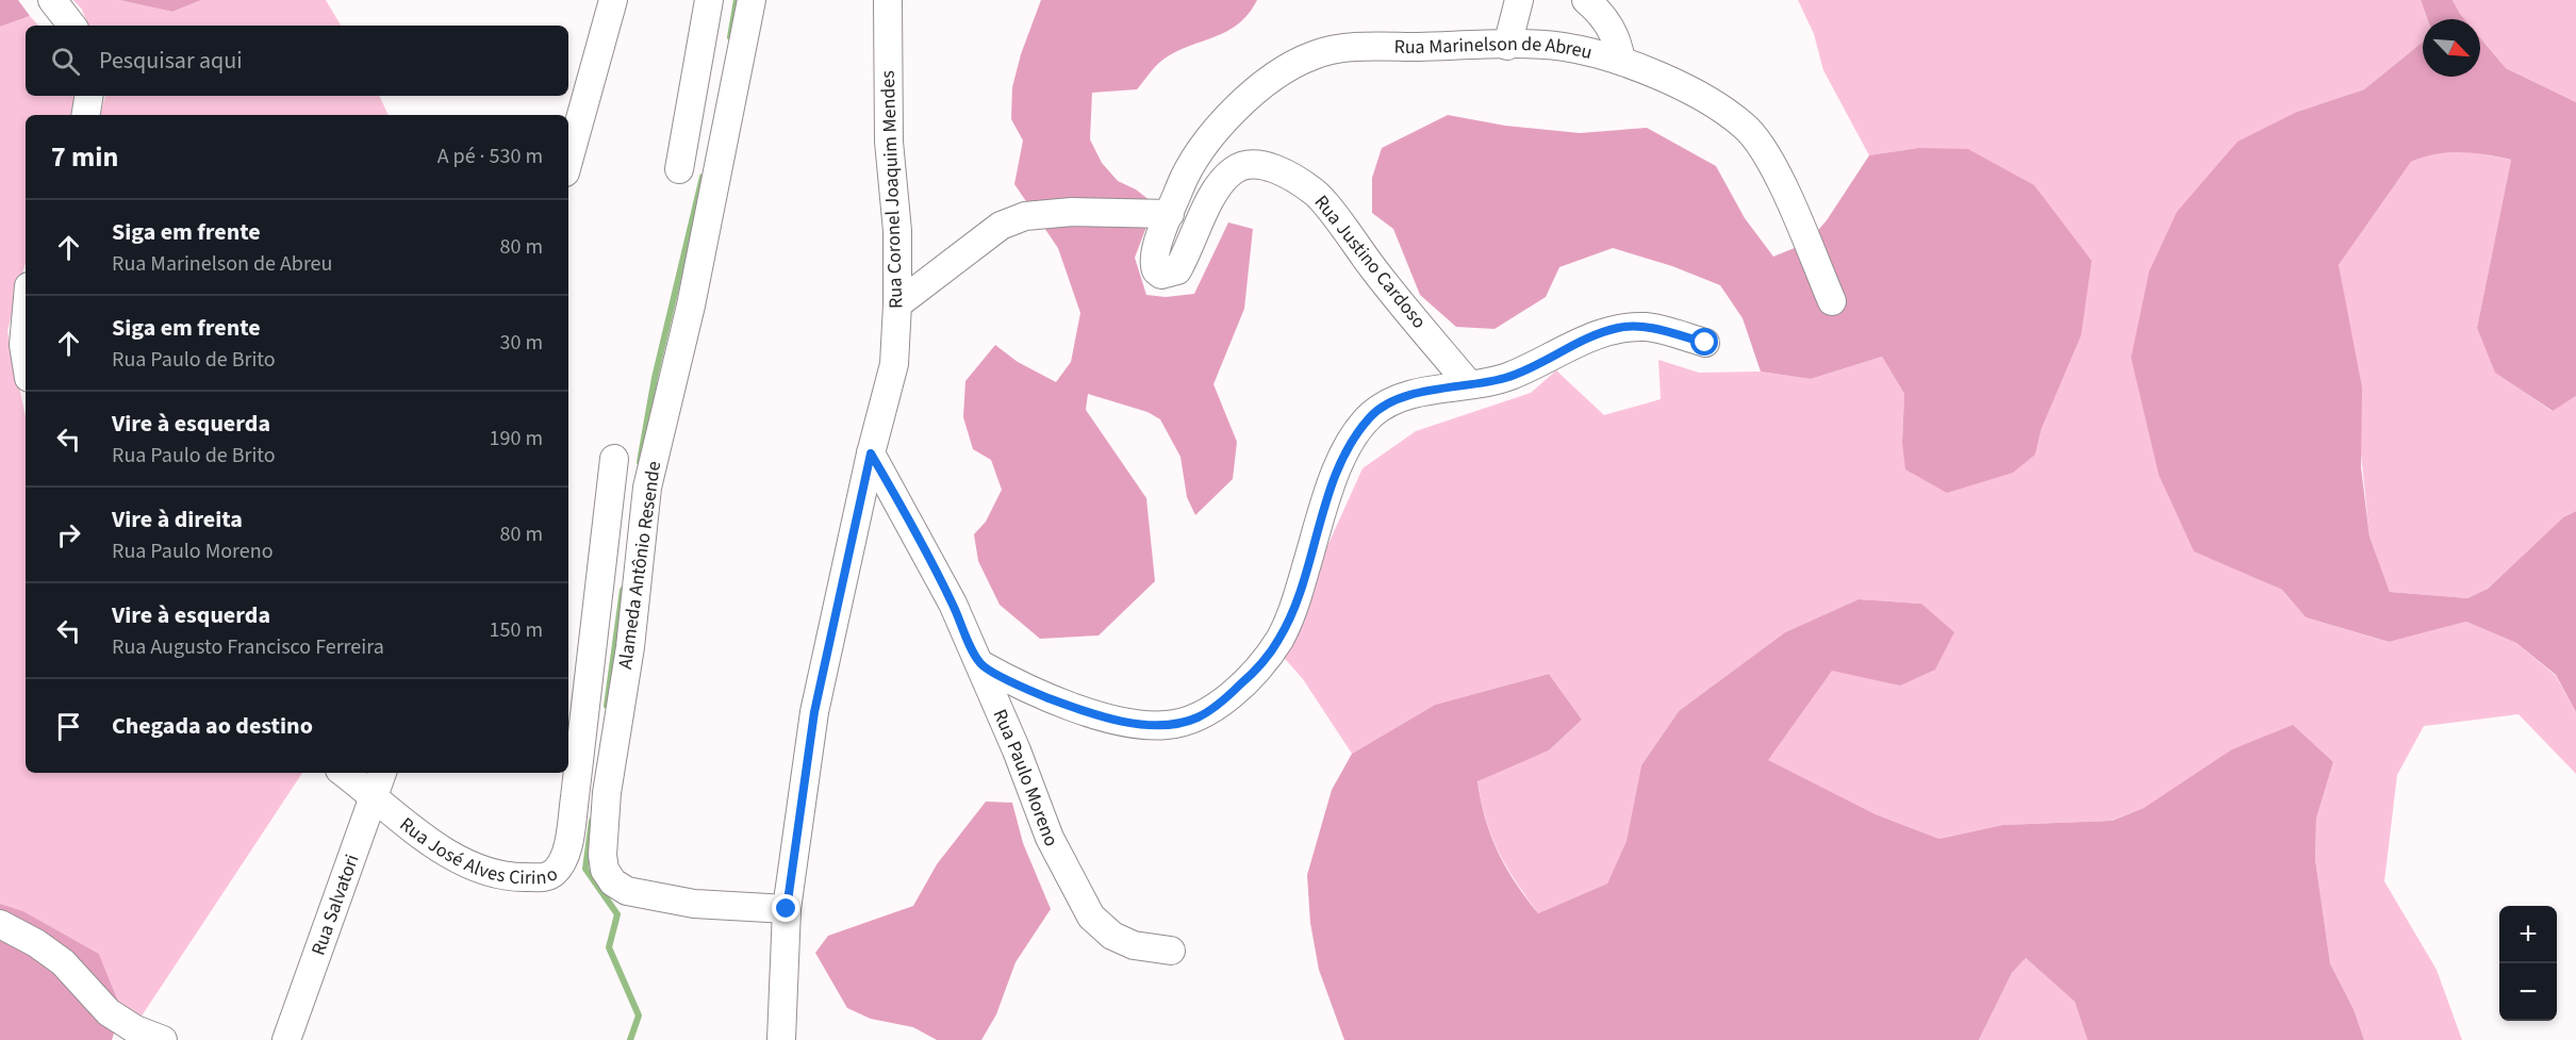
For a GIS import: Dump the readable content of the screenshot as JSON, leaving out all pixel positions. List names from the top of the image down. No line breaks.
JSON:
{"streets":{"street":["Rua Marinelson de Abreu","Rua Coronel Joaquim Mendes","Rua Justino Cardoso","Alameda Antônio Resende","Rua Paulo Moreno","Rua José Alves Cirino","Rua Salvatori"]},"crossings":[["Rua Marinelson de Abreu","Rua Justino Cardoso"],["Rua Coronel Joaquim Mendes","Alameda Antônio Resende"],["Rua Coronel Joaquim Mendes","Rua Paulo Moreno"],["Alameda Antônio Resende","Rua José Alves Cirino"],["Rua José Alves Cirino","Rua Salvatori"]],"north":"bottom right","page":{"search":"Pesquisar aqui","heading":["7 min","A pé · 530 m"],"list":[["Siga em frente","Rua Marinelson de Abreu","80 m"],["Siga em frente","Rua Paulo de Brito","30 m"],["Vire à esquerda","Rua Paulo de Brito","190 m"],["Vire à direita","Rua Paulo Moreno","80 m"],["Vire à esquerda","Rua Augusto Francisco Ferreira","150 m"],"Chegada ao destino"],"map_buttons":["+","−"]}}
